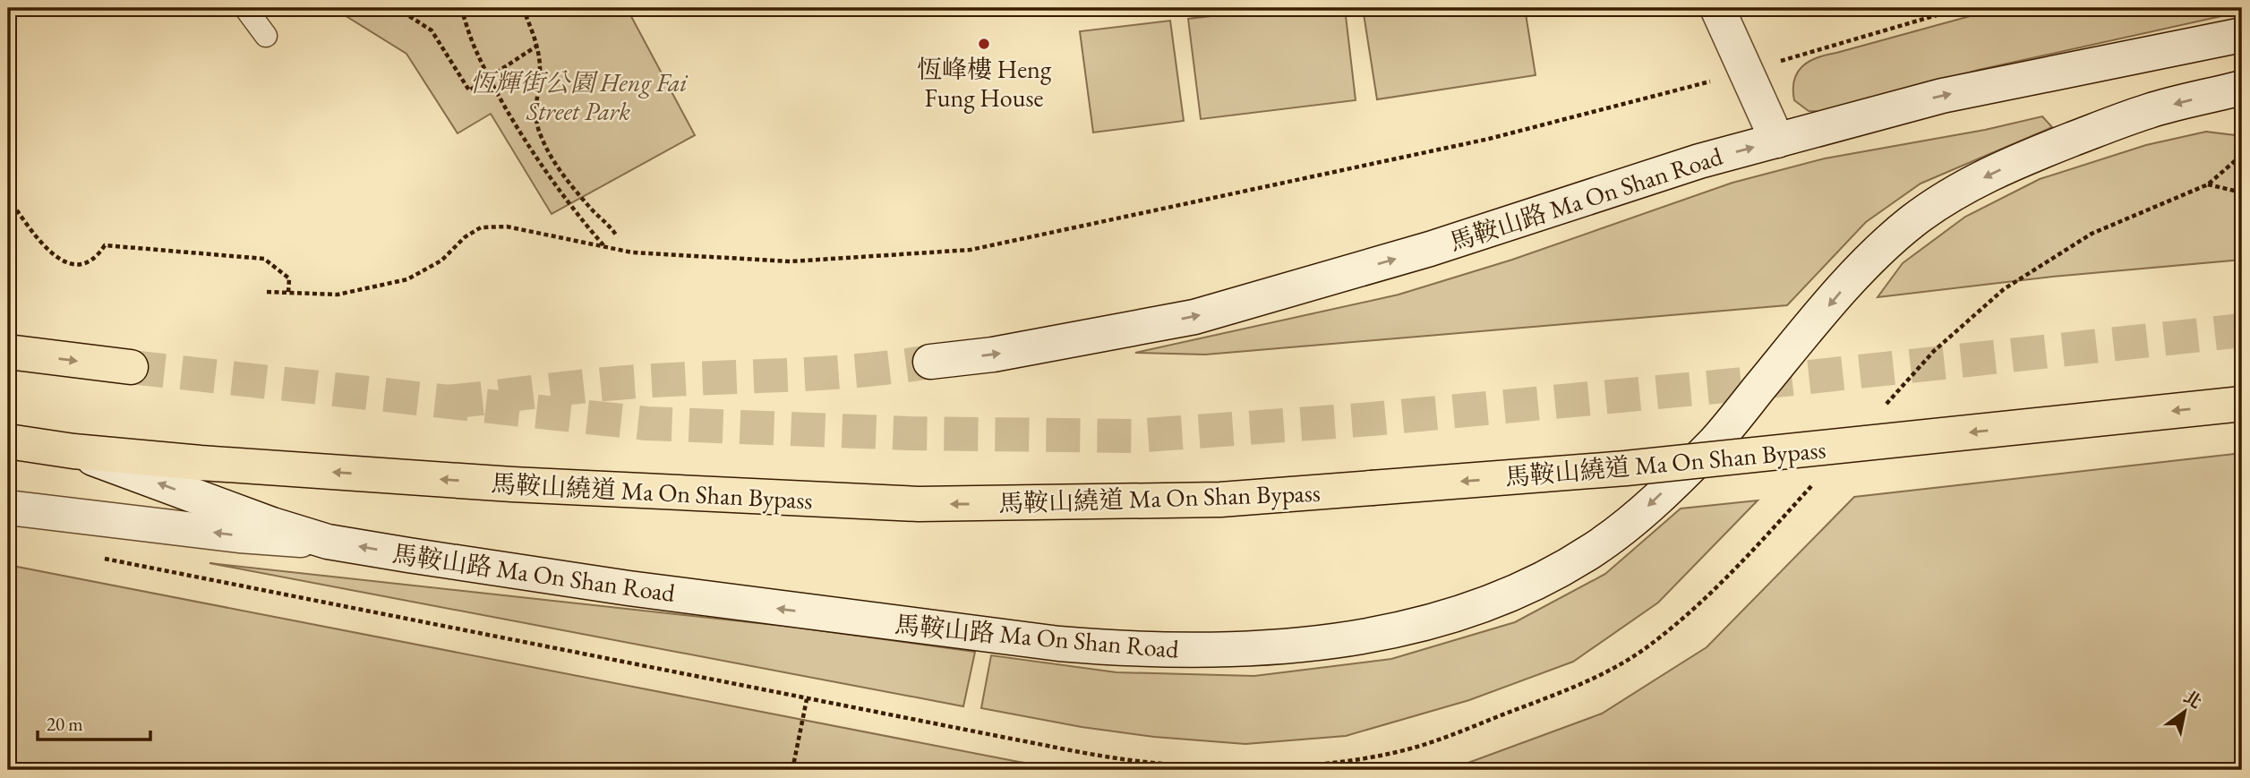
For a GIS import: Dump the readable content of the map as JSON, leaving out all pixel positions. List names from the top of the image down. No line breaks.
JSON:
{"streets":{"main road":["馬鞍山路 Ma On Shan Road","馬鞍山繞道 Ma On Shan Bypass"]},"crossings":[["馬鞍山路 Ma On Shan Road","馬鞍山繞道 Ma On Shan Bypass"]],"one_way":["馬鞍山繞道 Ma On Shan Bypass"],"parks":["恆輝街公園 Heng Fai Street Park"],"places":["恆峰樓 Heng Fung House"],"scale_bar":"20 m","north":"top right"}
